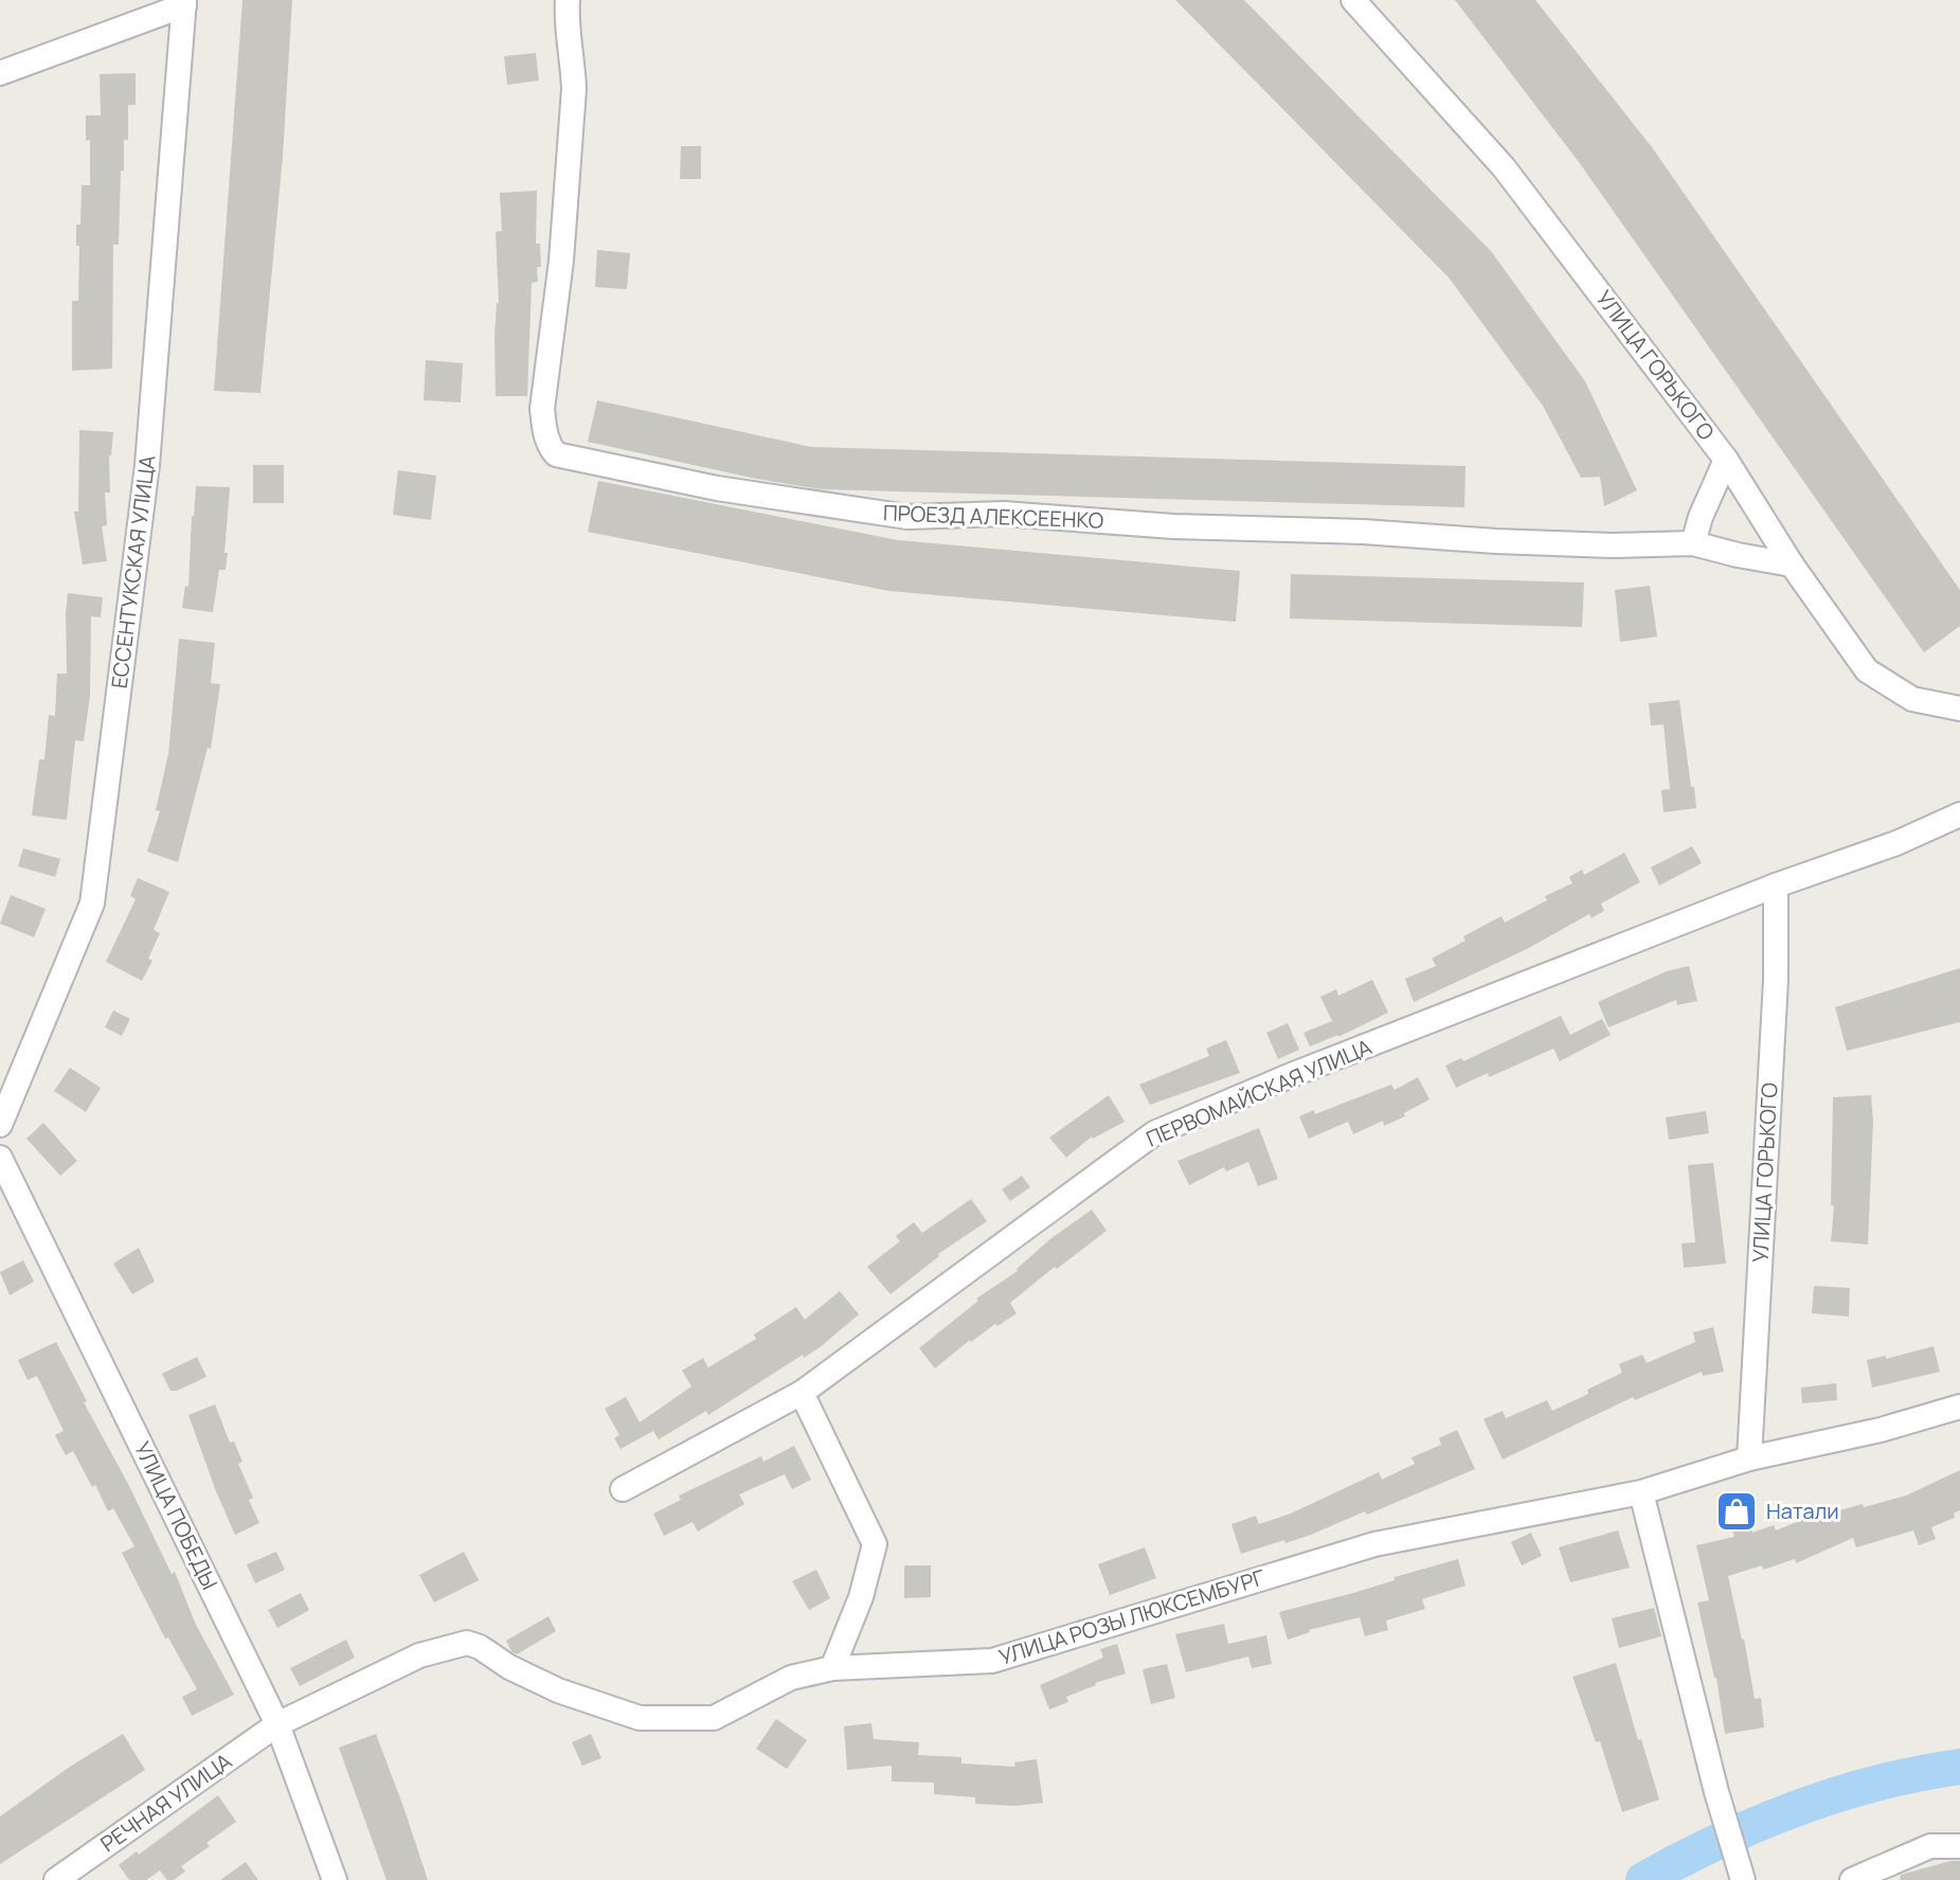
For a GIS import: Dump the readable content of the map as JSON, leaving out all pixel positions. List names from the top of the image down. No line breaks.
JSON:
{"streets":{"street":["УЛИЦА ГОРЬКОГО","ПРОЕЗД АЛЕКСЕЕНКО","ЕССЕНТУКСКАЯ УЛИЦА","ПЕРВОМАЙСКАЯ УЛИЦА","УЛИЦА ПОБЕДЫ","УЛИЦА РОЗЫ ЛЮКСЕМБУРГ","РЕЧНАЯ УЛИЦА"]},"crossings":[["УЛИЦА ГОРЬКОГО","ПРОЕЗД АЛЕКСЕЕНКО"],["УЛИЦА ГОРЬКОГО","ПЕРВОМАЙСКАЯ УЛИЦА"],["УЛИЦА ГОРЬКОГО","УЛИЦА РОЗЫ ЛЮКСЕМБУРГ"],["УЛИЦА ПОБЕДЫ","УЛИЦА РОЗЫ ЛЮКСЕМБУРГ"],["УЛИЦА ПОБЕДЫ","РЕЧНАЯ УЛИЦА"],["УЛИЦА РОЗЫ ЛЮКСЕМБУРГ","РЕЧНАЯ УЛИЦА"]],"places":{"shop":["Натали"]}}
